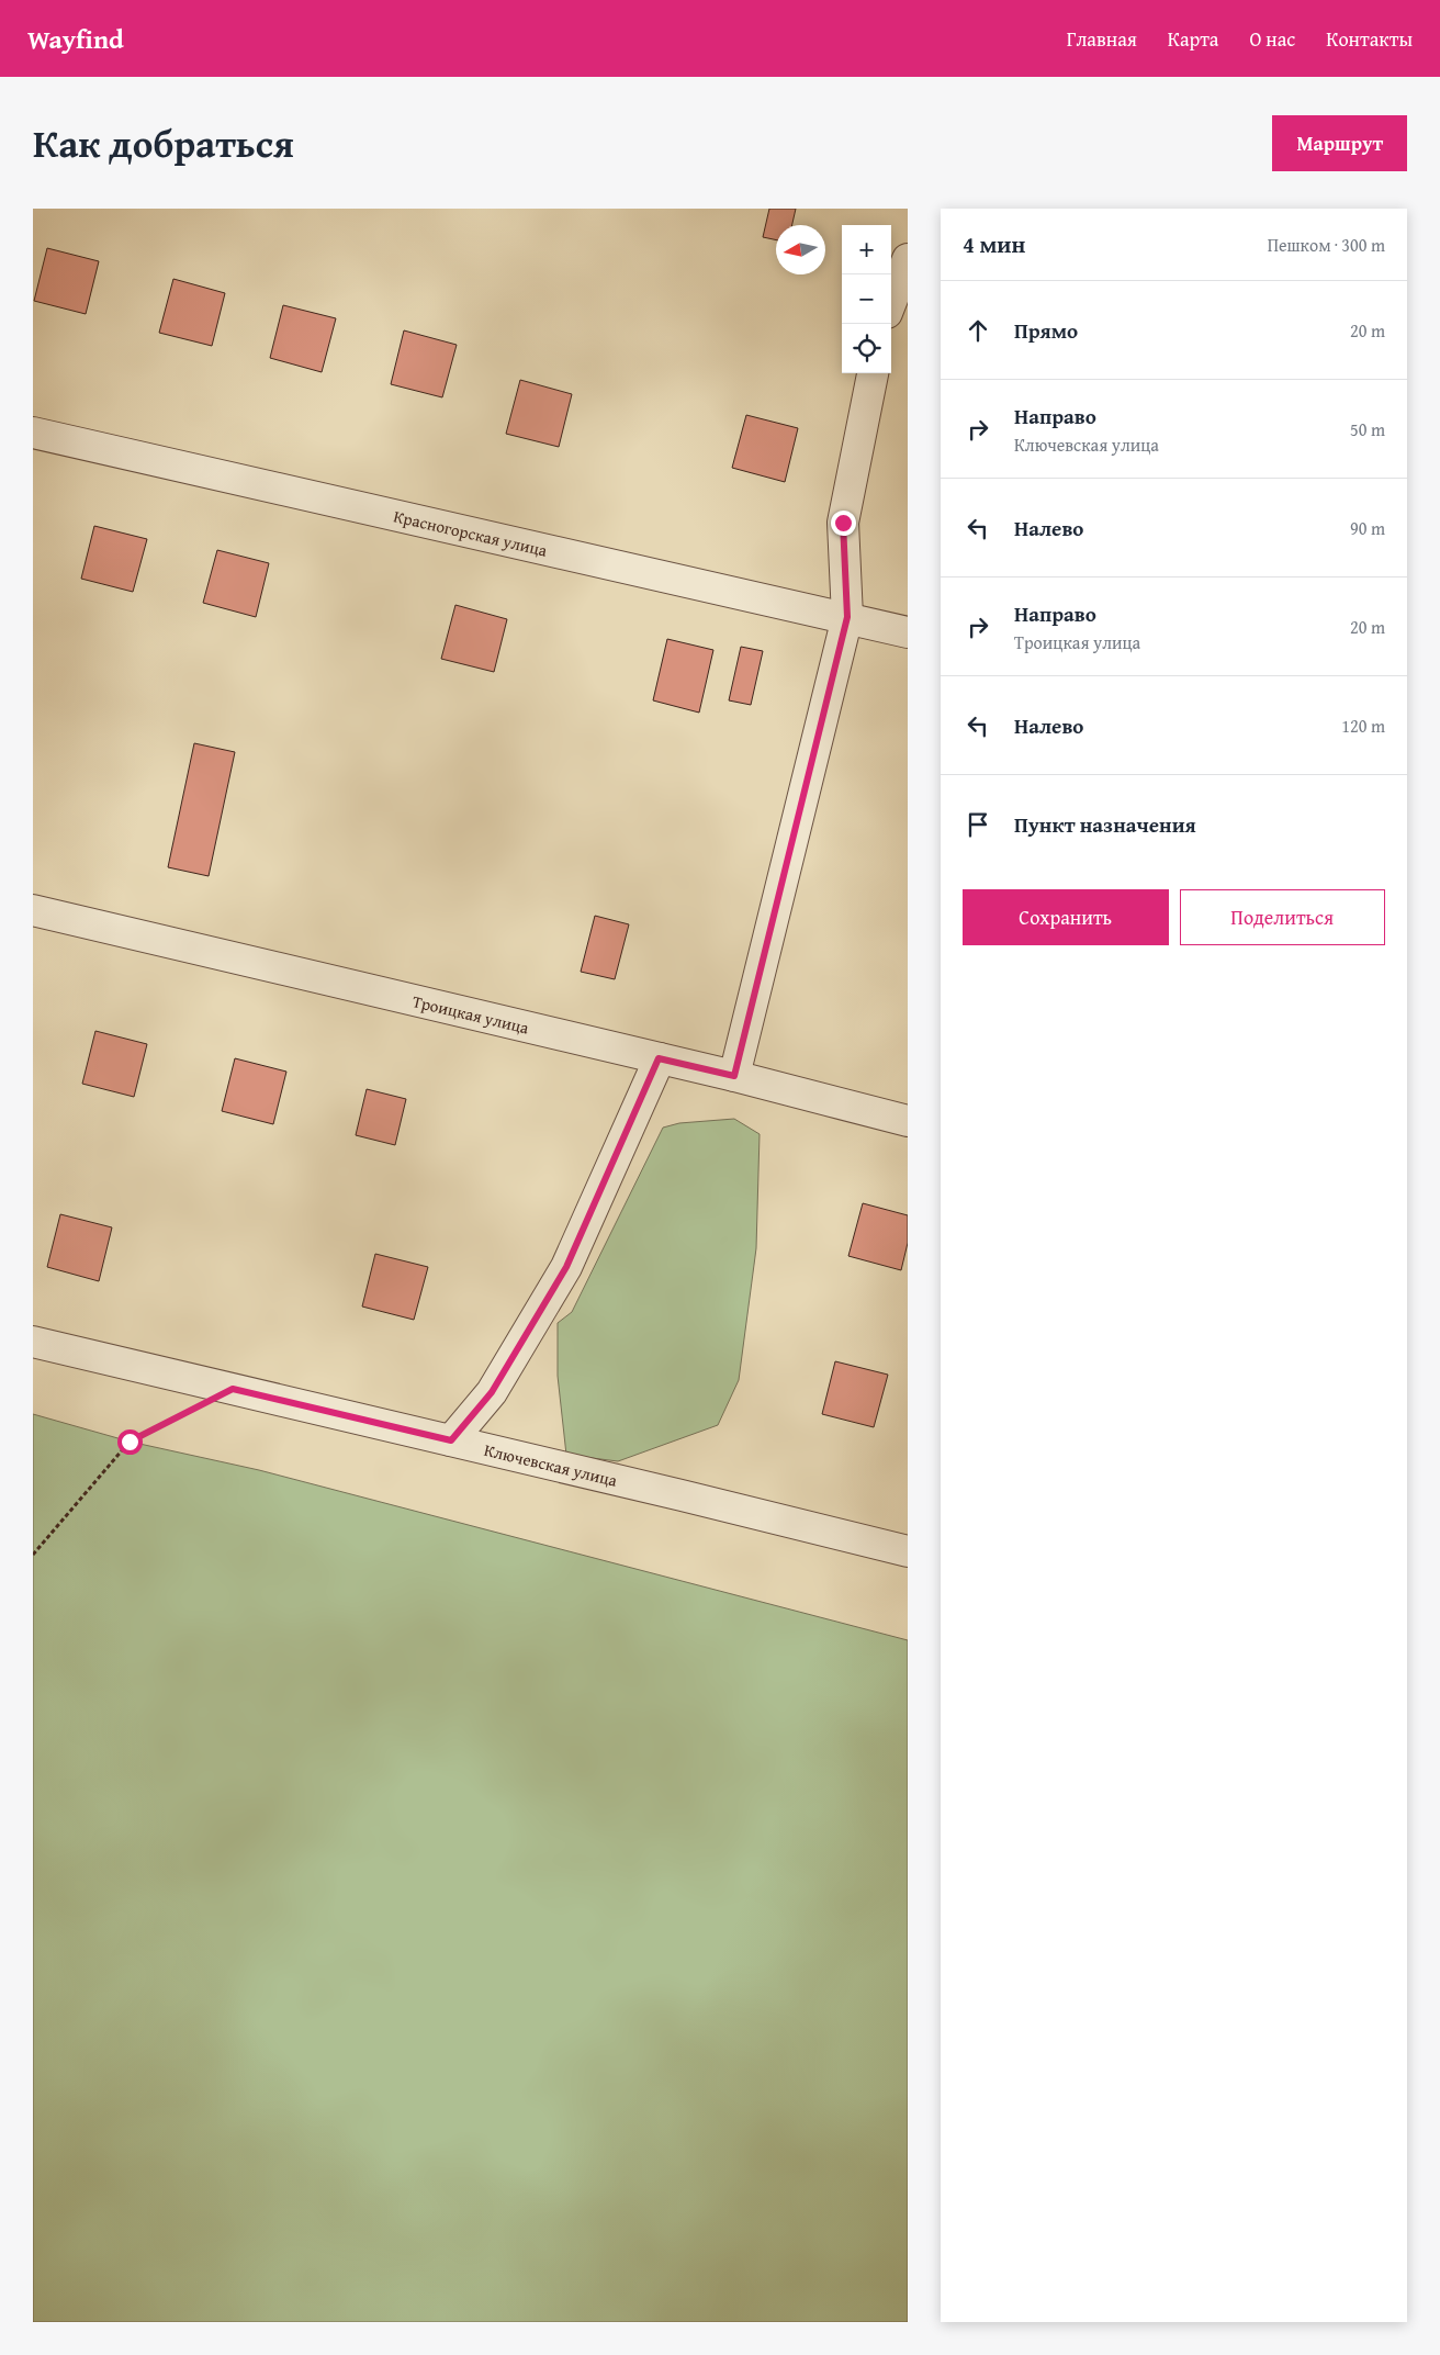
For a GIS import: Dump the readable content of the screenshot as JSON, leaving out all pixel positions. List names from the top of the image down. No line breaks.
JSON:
{"streets":{"street":["Красногорская улица","Троицкая улица","Ключевская улица"]},"north":"left","page":{"header":"Wayfind","nav":["Главная","Карта","О нас","Контакты"],"title":"Как добраться","buttons":["Маршрут",["Сохранить","Поделиться"]],"heading":["4 мин","Пешком · 300 m"],"map_buttons":["+","−"],"list":[["Прямо","20 m"],["Направо","Ключевская улица","50 m"],["Налево","90 m"],["Направо","Троицкая улица","20 m"],["Налево","120 m"],"Пункт назначения"]}}
